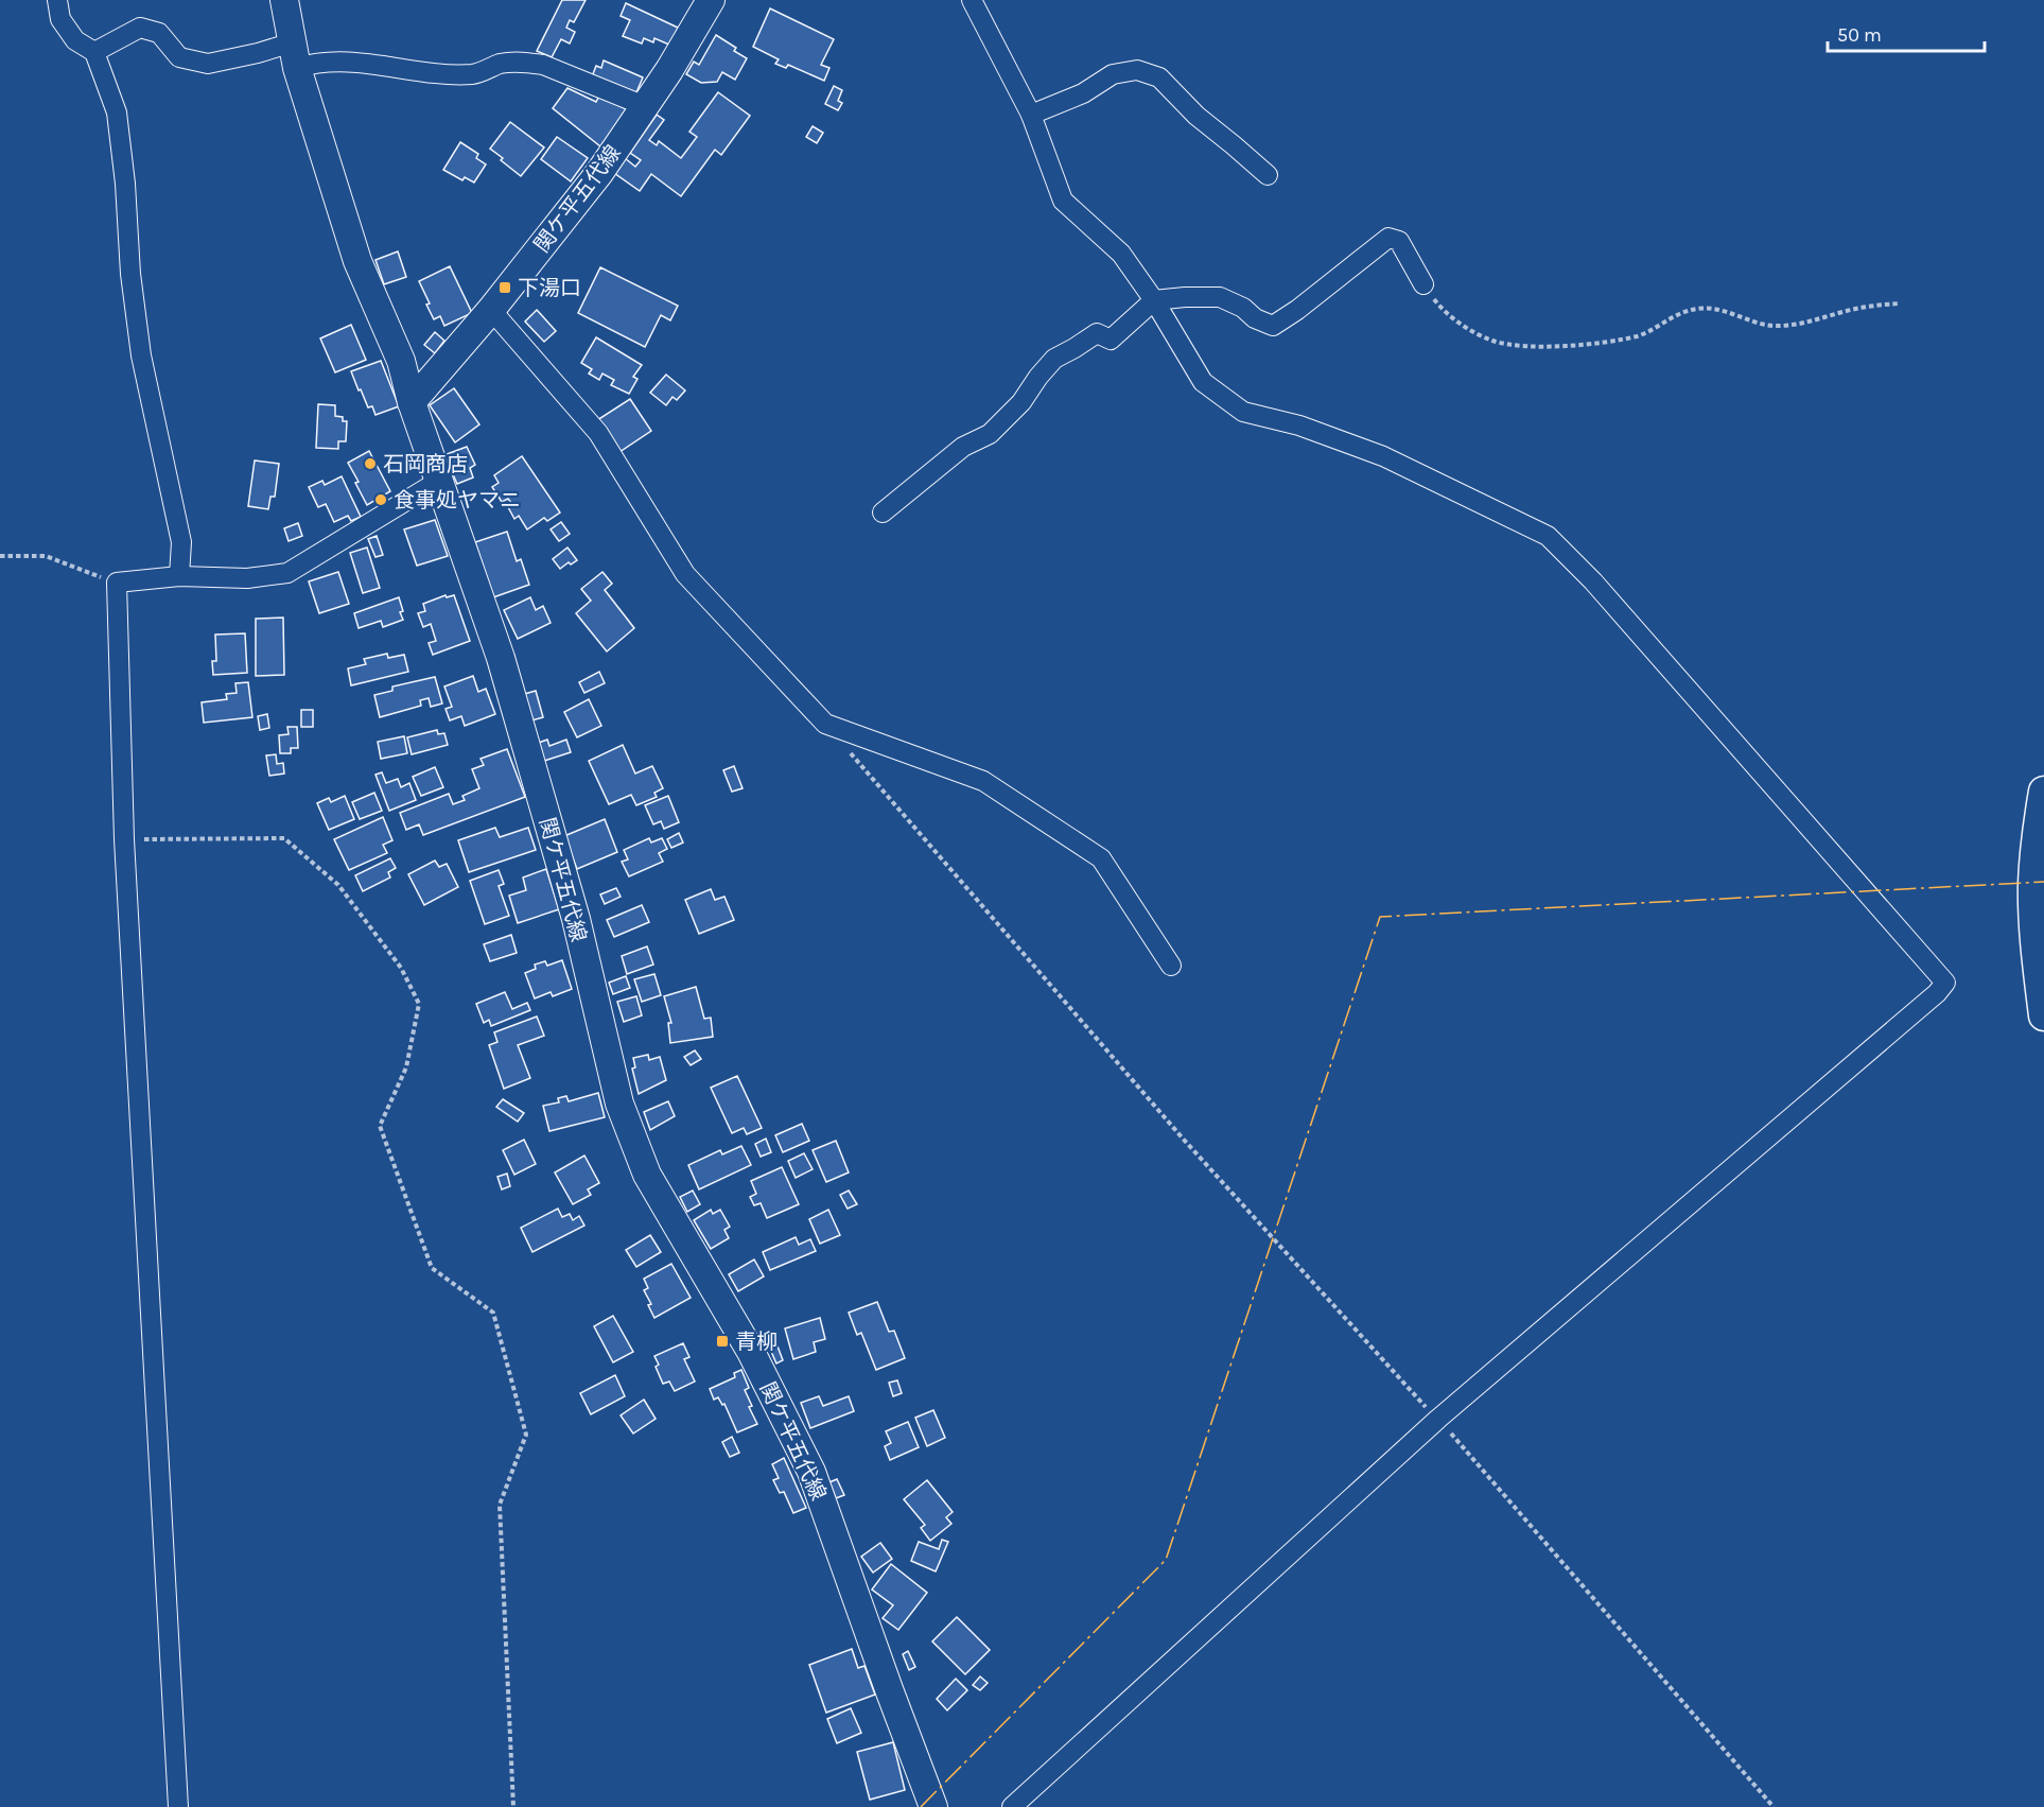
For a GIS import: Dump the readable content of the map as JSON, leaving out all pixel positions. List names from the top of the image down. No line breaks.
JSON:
{"streets":{"main road":["関ケ平五代線"]},"places":{"transit":["下湯口","青柳"],"other":["石岡商店","食事処ヤマニ"]},"scale_bar":"50 m"}
